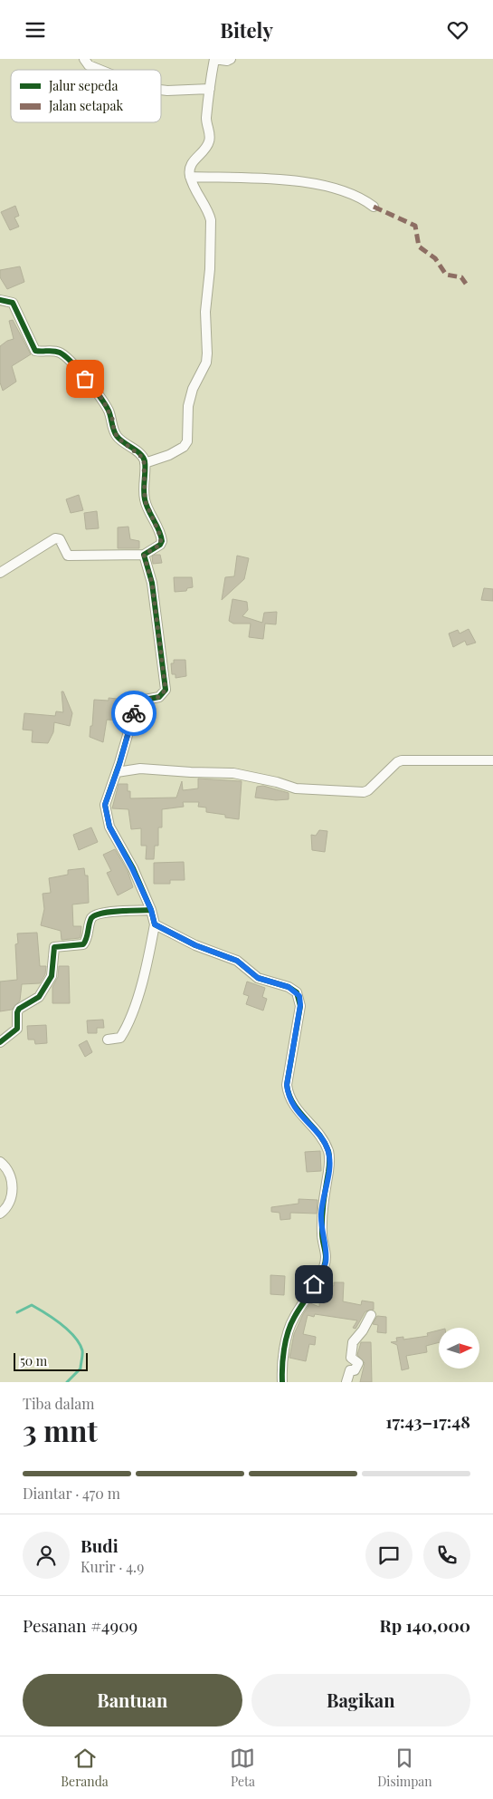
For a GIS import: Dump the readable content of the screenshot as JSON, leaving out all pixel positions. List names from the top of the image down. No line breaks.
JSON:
{"legend":["Jalur sepeda","Jalan setapak"],"scale_bar":"50 m","north":"right","page":{"header":"Bitely","scale":"50 m","heading":["3 mnt","Tiba dalam","17:43–17:48"],"panel":["Budi","Kurir · 4.9","Pesanan #4909","Rp 140,000"],"bar":"Diantar · 470 m","buttons":["Bantuan","Bagikan"],"tabs":["Beranda","Peta","Disimpan"]}}
